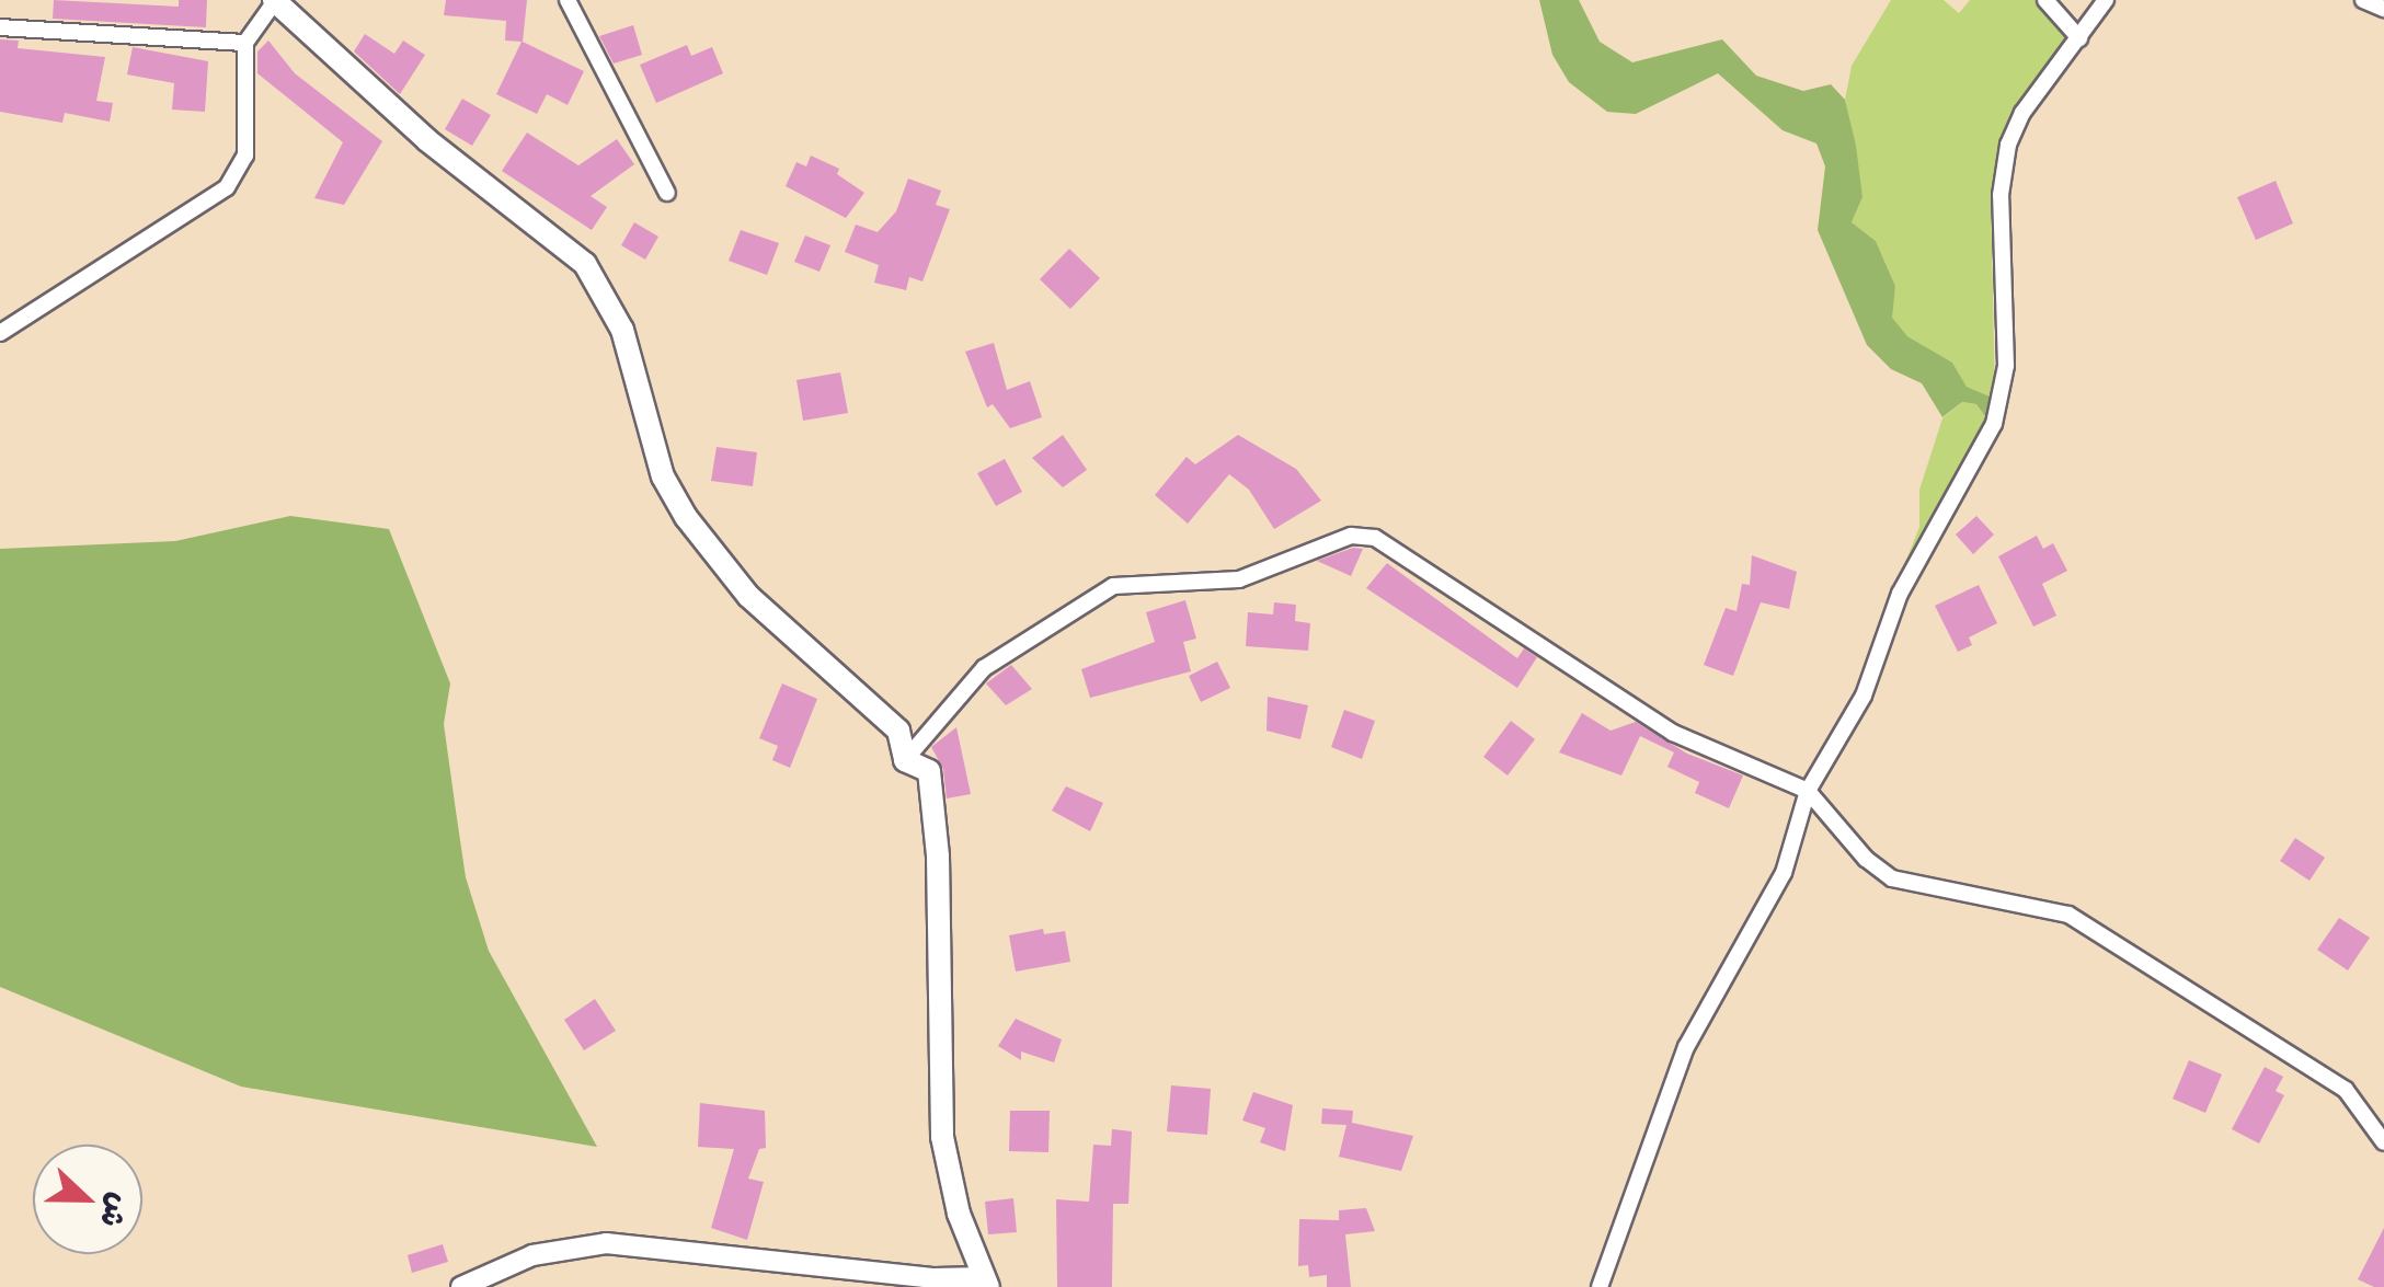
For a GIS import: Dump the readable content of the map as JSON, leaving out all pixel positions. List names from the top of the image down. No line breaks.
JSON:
{"north":"right"}
